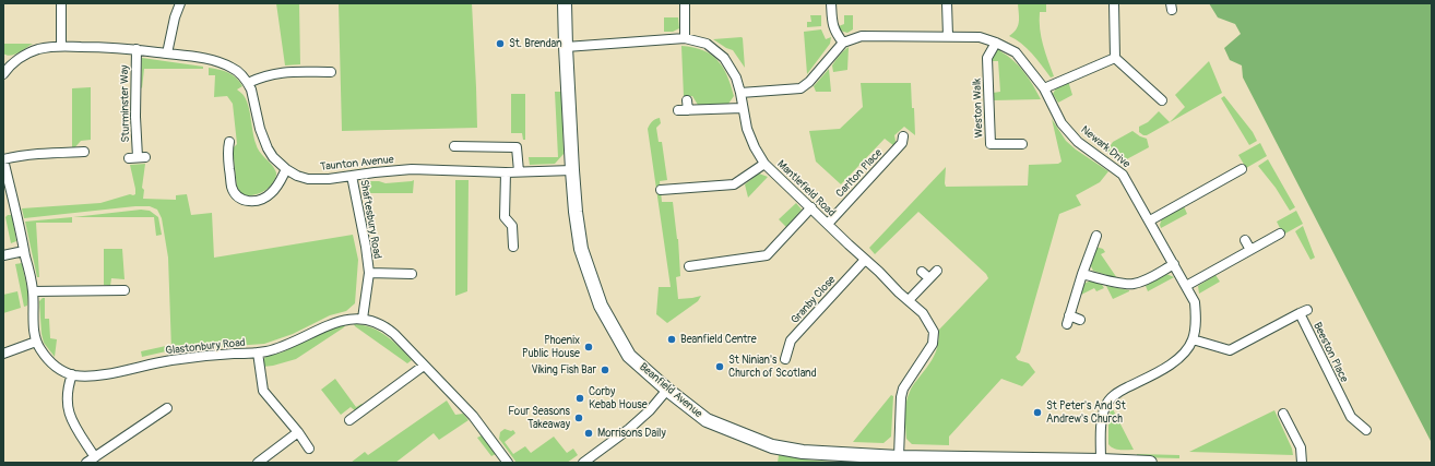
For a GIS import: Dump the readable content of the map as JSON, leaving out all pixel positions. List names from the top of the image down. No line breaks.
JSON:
{"streets":{"street":["Sturminster Way","Weston Walk","Newark Drive","Taunton Avenue","Carlton Place","Mantlefield Road","Shaftesbury Road","Granby Close","Glastonbury Road","Beeston Place","Beanfield Avenue"]},"crossings":[["Sturminster Way","Taunton Avenue"],["Weston Walk","Newark Drive"],["Newark Drive","Beanfield Avenue"],["Taunton Avenue","Shaftesbury Road"],["Taunton Avenue","Beanfield Avenue"],["Carlton Place","Mantlefield Road"],["Mantlefield Road","Granby Close"],["Mantlefield Road","Beanfield Avenue"],["Shaftesbury Road","Glastonbury Road"]],"places":["St. Brendan","Beanfield Centre","Phoenix Public House","St Ninian's Church of Scotland","Viking Fish Bar","Corby Kebab House","St Peter's And St Andrew's Church","Four Seasons Takeaway","Morrisons Daily"]}
